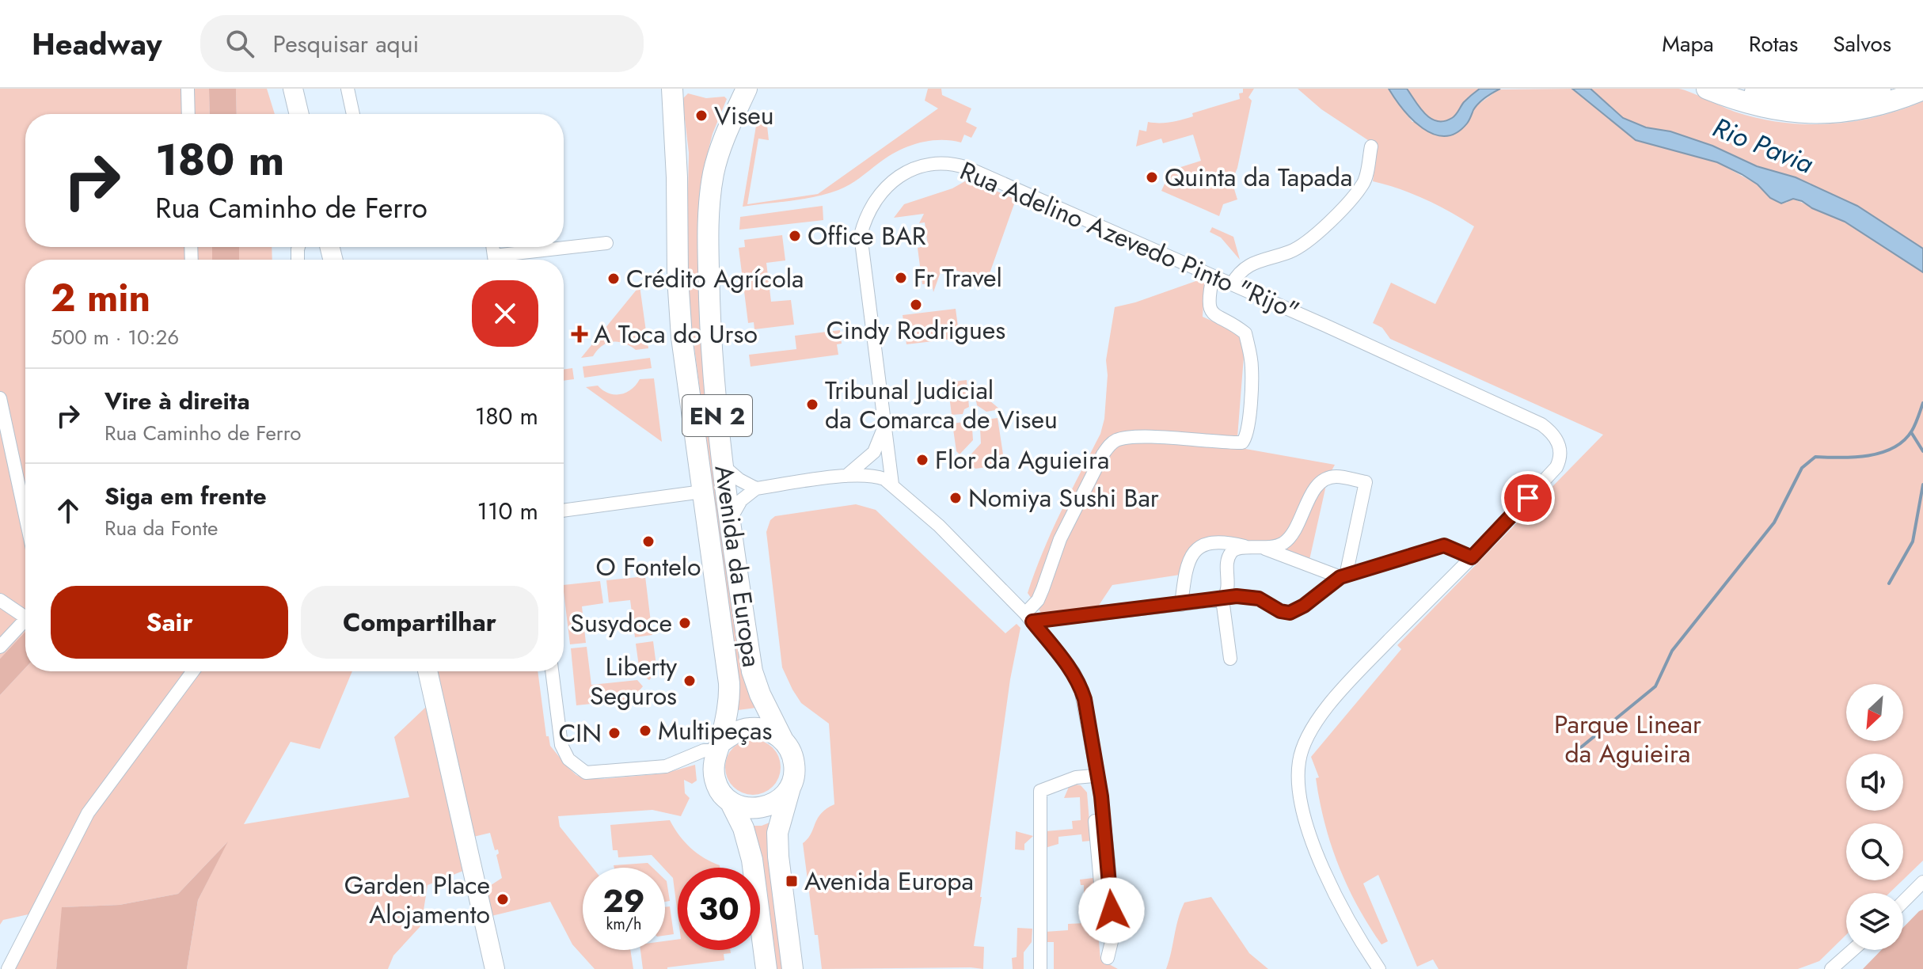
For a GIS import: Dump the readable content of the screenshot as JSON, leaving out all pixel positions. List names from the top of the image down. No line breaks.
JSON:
{"streets":{"main road":["EN 2","Avenida da Europa"],"street":["Rua Adelino Azevedo Pinto \"Rijo\""]},"crossings":[["EN 2","Avenida da Europa"]],"water":["Rio Pavia"],"parks":["Parque Linear da Aguieira"],"places":{"other":["Viseu","Quinta da Tapada","Office BAR","Fr Travel","Crédito Agrícola","Cindy Rodrigues","Tribunal Judicial da Comarca de Viseu","Flor da Aguieira","Nomiya Sushi Bar","O Fontelo","Susydoce","Liberty Seguros","Multipeças","CIN","Garden Place Alojamento"],"health":["A Toca do Urso"],"transit":["Avenida Europa"]},"north":"bottom left","page":{"header":"Headway","search":"Pesquisar aqui","nav":["Mapa","Rotas","Salvos"],"turn":["180 m","Rua Caminho de Ferro"],"heading":["2 min","500 m · 10:26"],"list":[{"name":"Vire à direita","note":"Rua Caminho de Ferro","value":"180 m"},{"name":"Siga em frente","note":"Rua da Fonte","value":"110 m"}],"buttons":["Sair","Compartilhar"],"speed":"29 km/h","limit":"30"}}
